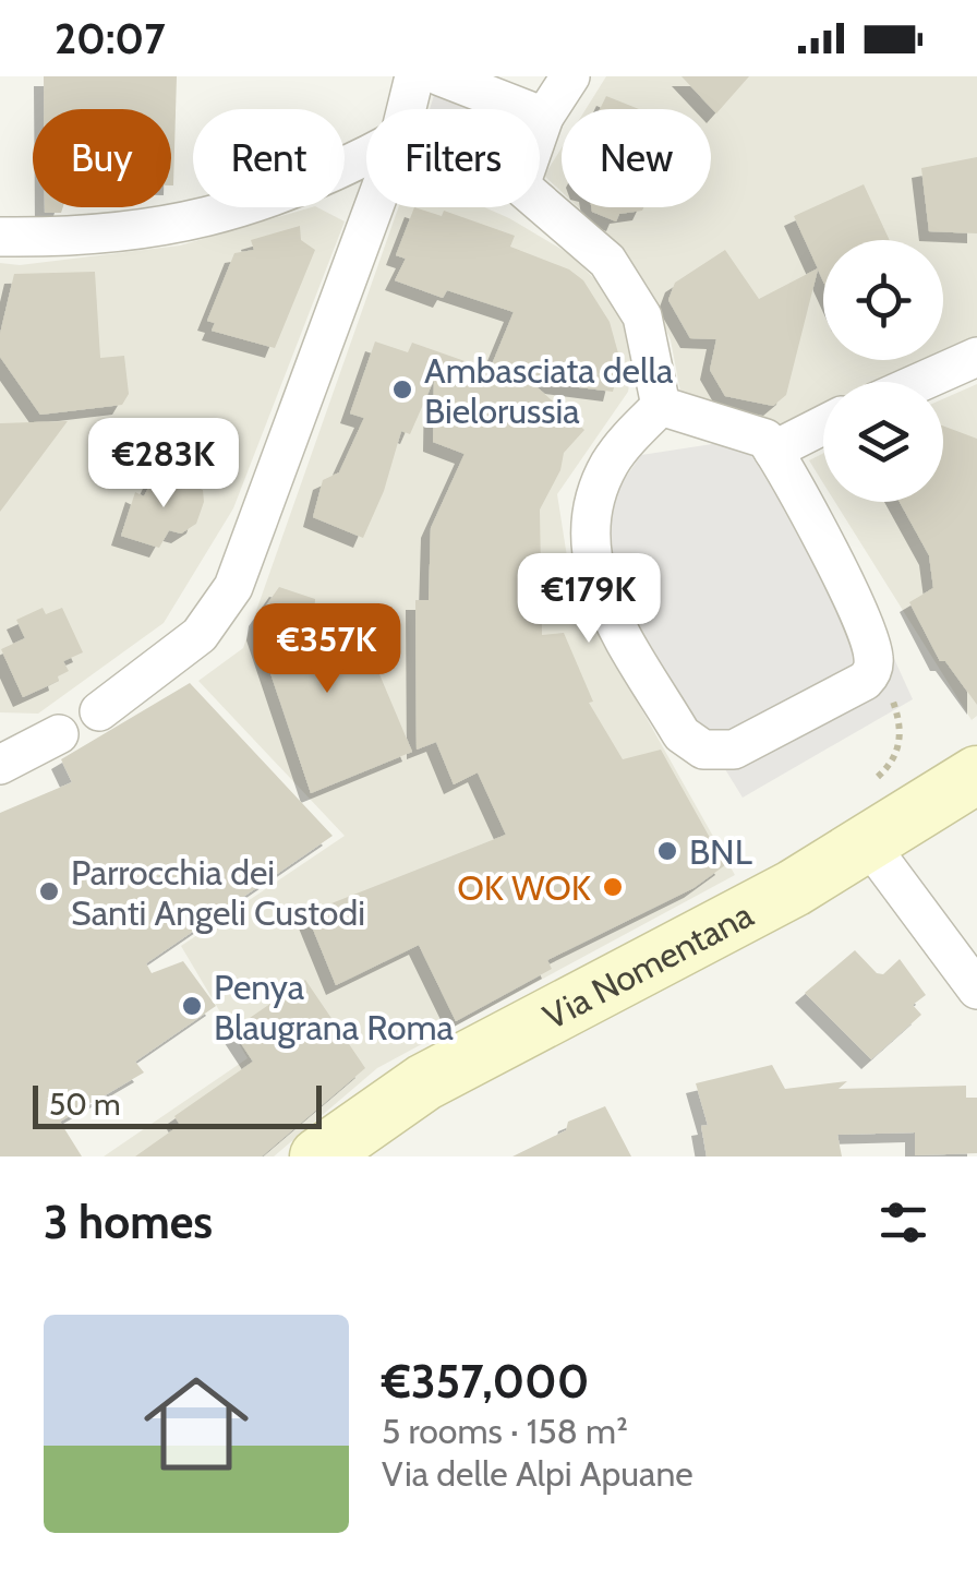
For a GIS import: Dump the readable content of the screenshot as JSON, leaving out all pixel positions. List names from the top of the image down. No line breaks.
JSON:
{"streets":{"main road":["Via Nomentana"]},"places":["Ambasciata della Bielorussia","BNL","OK WOK","Parrocchia dei Santi Angeli Custodi","Penya Blaugrana Roma"],"scale_bar":"50 m","page":{"status":"20:07","chip":["Buy","Rent","Filters","New"],"price":["€283K","€179K","€357K"],"scale":"50 m","heading":"3 homes","list":[{"name":"€357,000","note":"5 rooms · 158 m² · Via delle Alpi Apuane"}]}}
